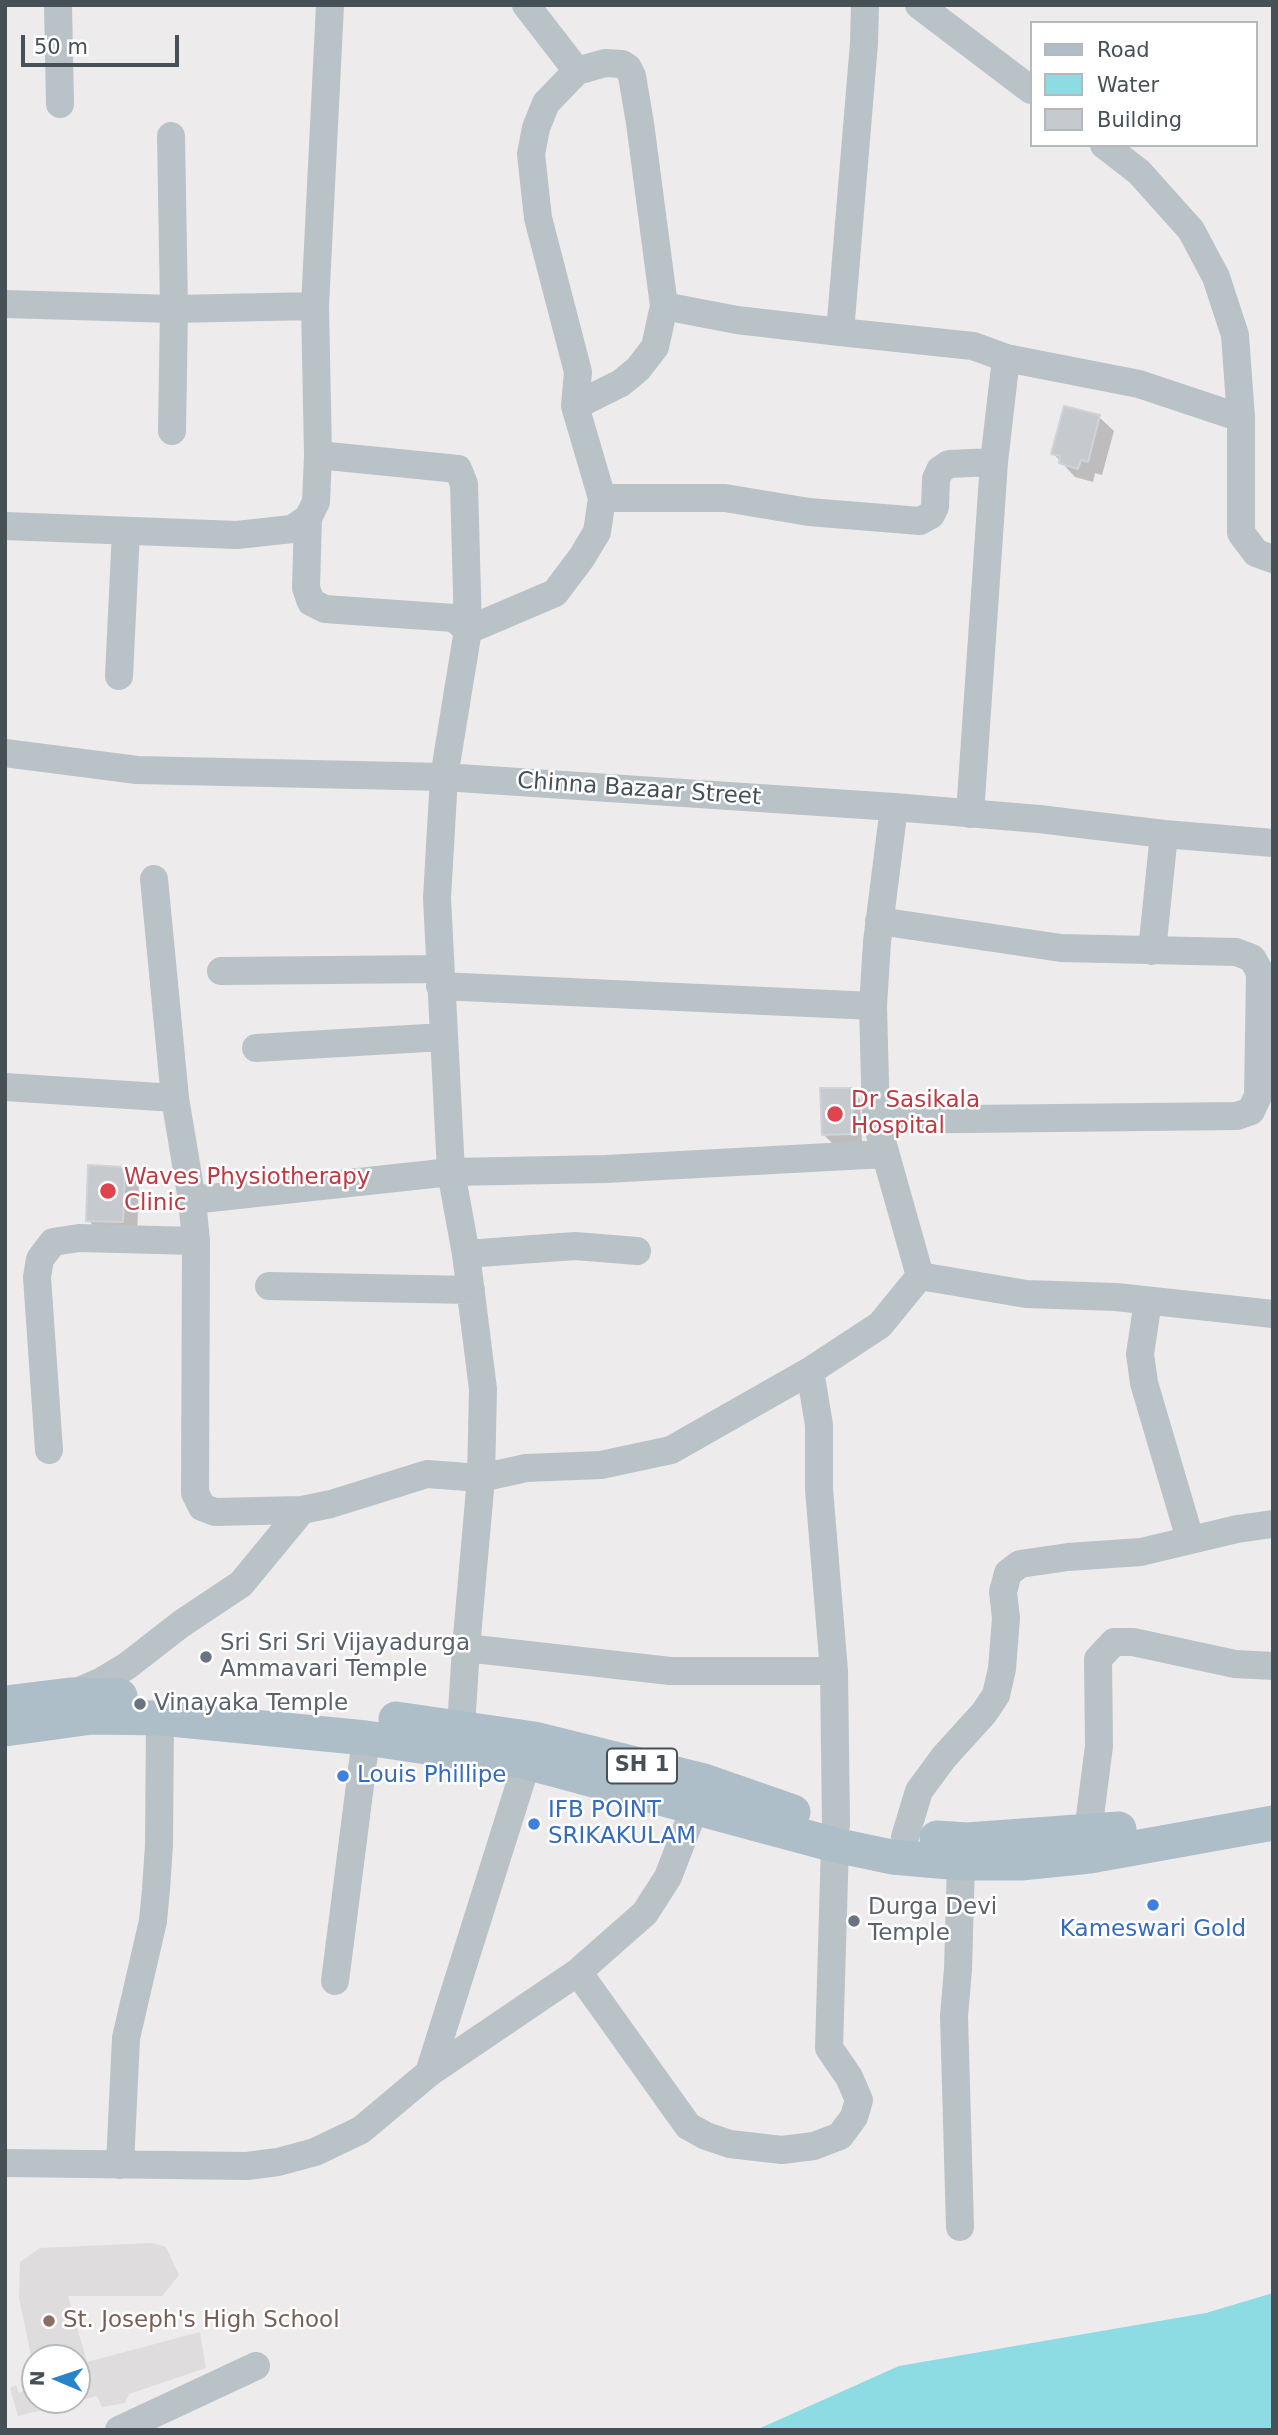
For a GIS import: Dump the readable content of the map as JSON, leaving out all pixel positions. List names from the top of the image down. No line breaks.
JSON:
{"streets":{"main road":["SH 1"],"street":["Chinna Bazaar Street"]},"places":["Dr Sasikala Hospital","Waves Physiotherapy Clinic","Sri Sri Sri Vijayadurga Ammavari Temple","Vinayaka Temple","Louis Phillipe","IFB POINT SRIKAKULAM","Kameswari Gold","Durga Devi Temple","St. Joseph's High School"],"legend":["Road","Water","Building"],"scale_bar":"50 m","north":"left"}
